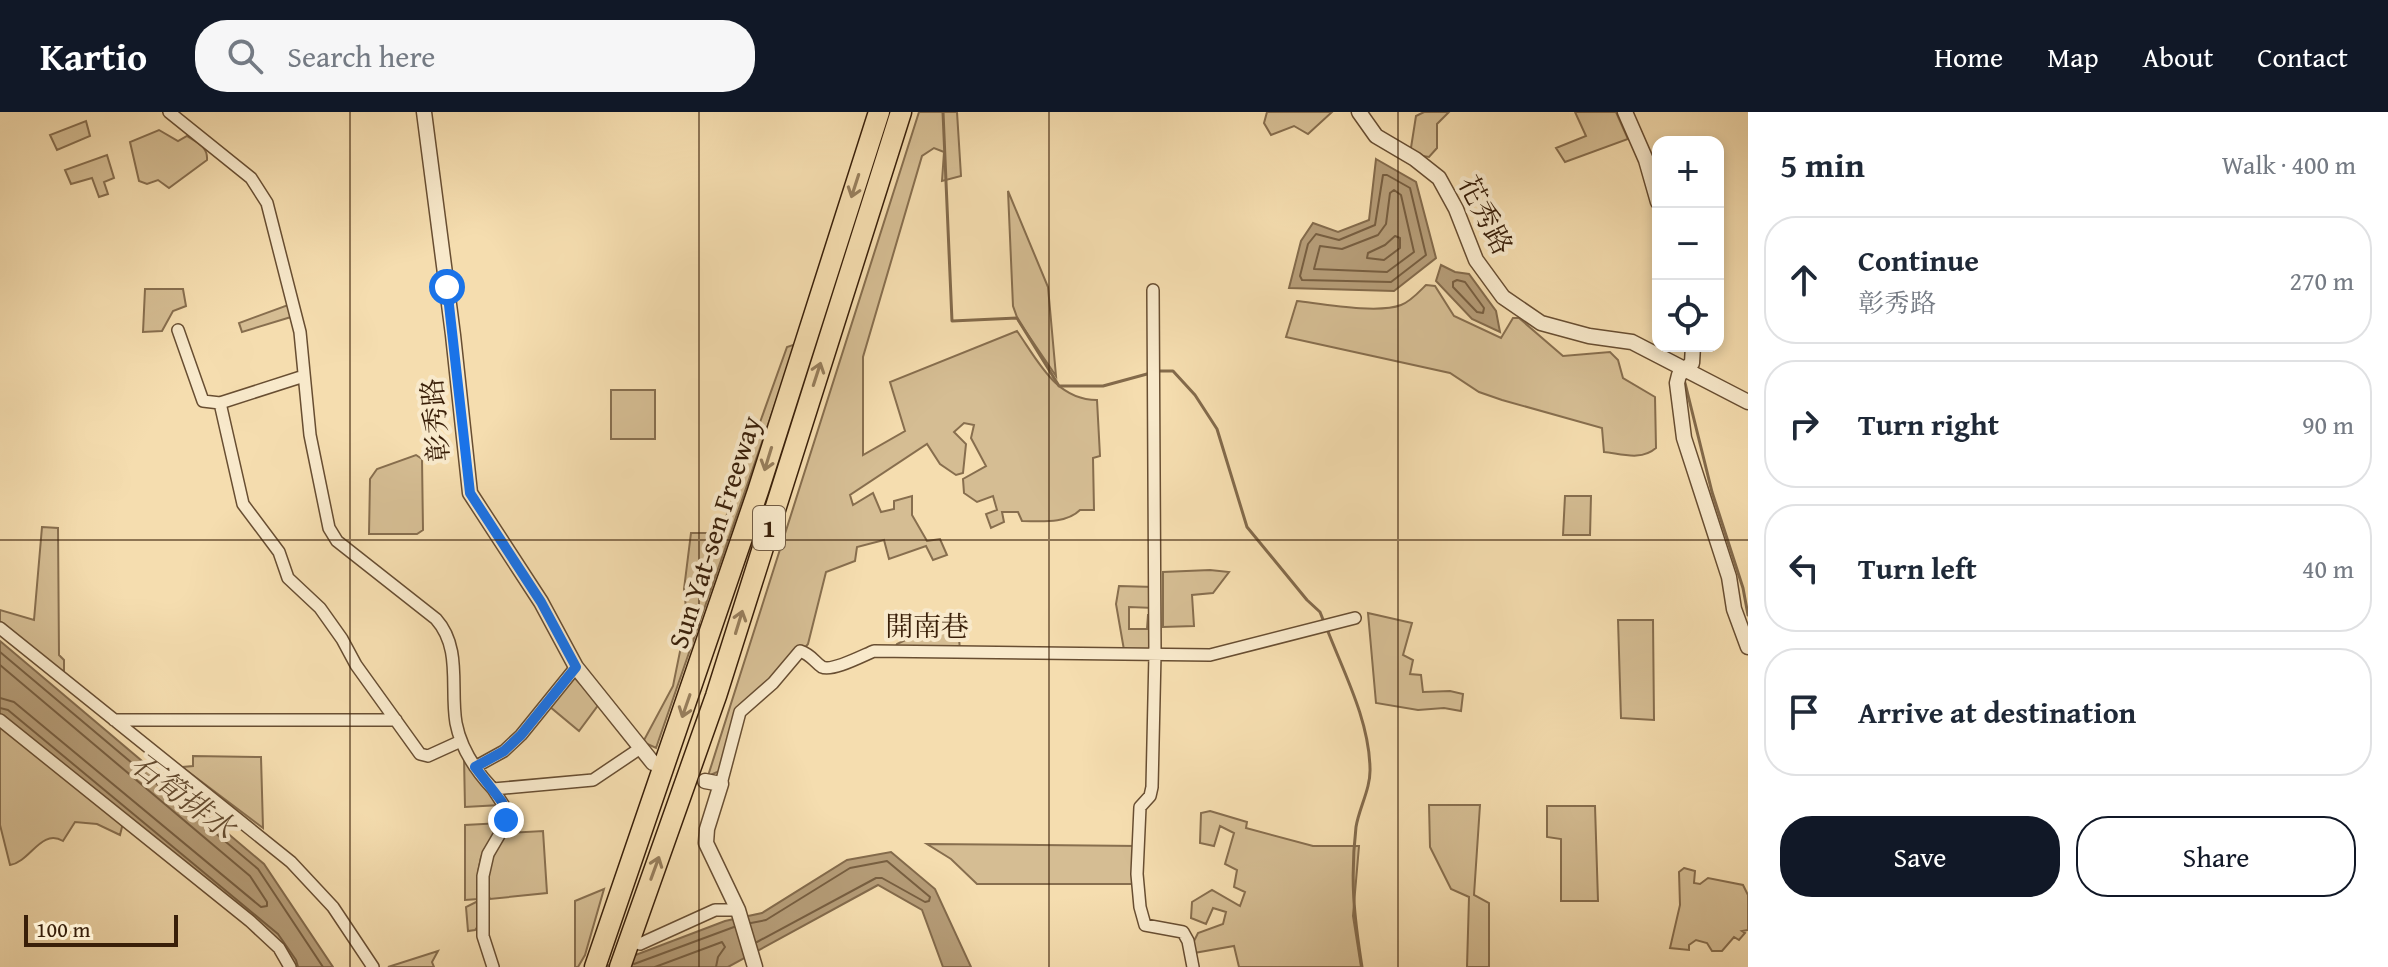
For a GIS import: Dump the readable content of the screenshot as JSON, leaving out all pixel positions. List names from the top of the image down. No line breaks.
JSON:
{"streets":{"highway":["1","Sun Yat-sen Freeway"],"street":["花秀路","彰秀路","開南巷"]},"water":["石筍排水"],"scale_bar":"100 m","page":{"header":"Kartio","search":"Search here","nav":["Home","Map","About","Contact"],"heading":["5 min","Walk · 400 m"],"map_buttons":["+","−"],"list":[["Continue","彰秀路","270 m"],["Turn right","90 m"],["Turn left","40 m"],"Arrive at destination"],"buttons":["Save","Share"],"scale":"100 m"}}
